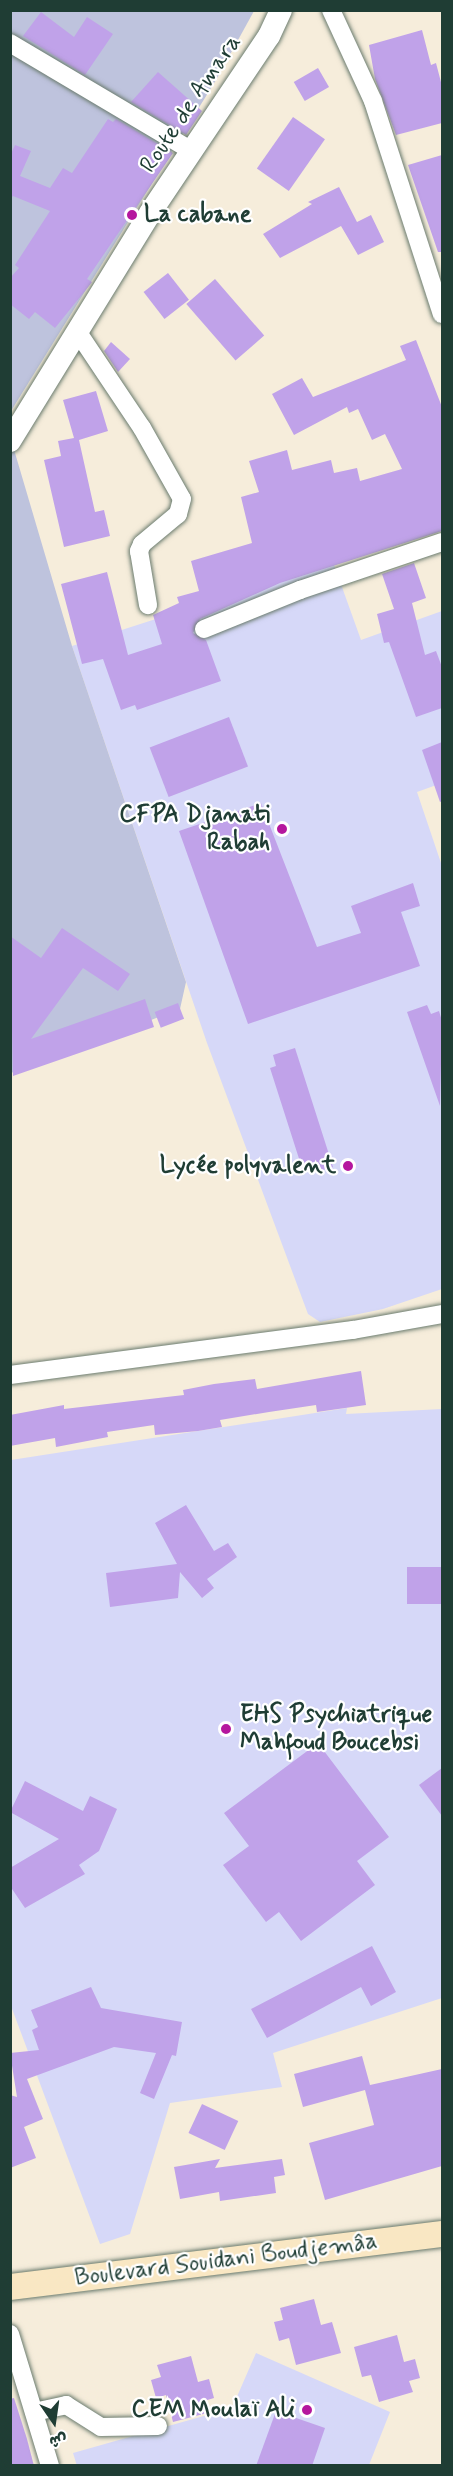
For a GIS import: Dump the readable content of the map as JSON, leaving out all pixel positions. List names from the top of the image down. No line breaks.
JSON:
{"streets":{"main road":["Boulevard Souidani Boudjemâa"],"street":["Route de Amara"]},"places":["La cabane","CFPA Djanati Rabah","Lycée polyvalent","EHS Psychiatrique Mahfoud Boucebsi","CEM Moulaï Ali"],"north":"bottom"}
